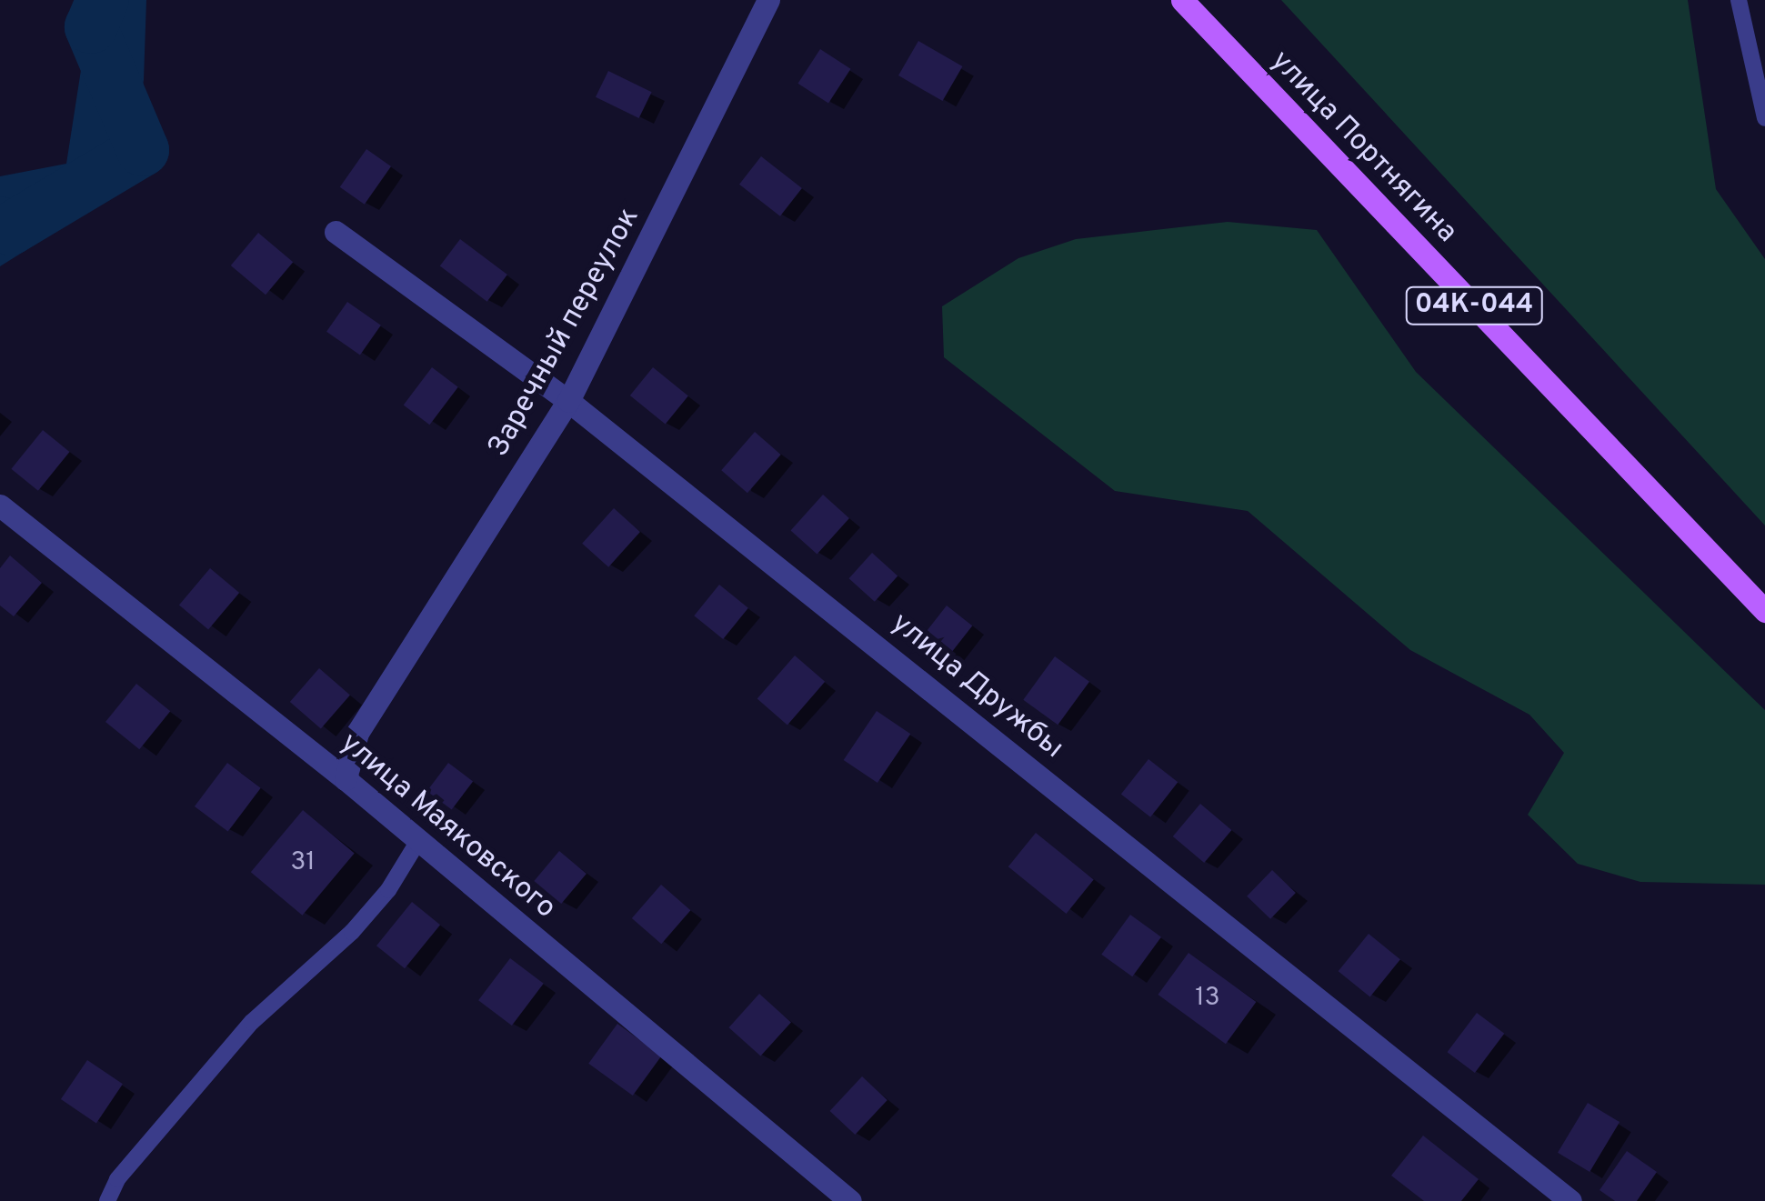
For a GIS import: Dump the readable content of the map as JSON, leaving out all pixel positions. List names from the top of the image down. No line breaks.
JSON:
{"streets":{"main road":["улица Портнягина","04К-044"],"street":["Заречный переулок","улица Дружбы","улица Маяковского"]},"crossings":[["Заречный переулок","улица Дружбы"],["Заречный переулок","улица Маяковского"]],"house_numbers":["31","13"]}
